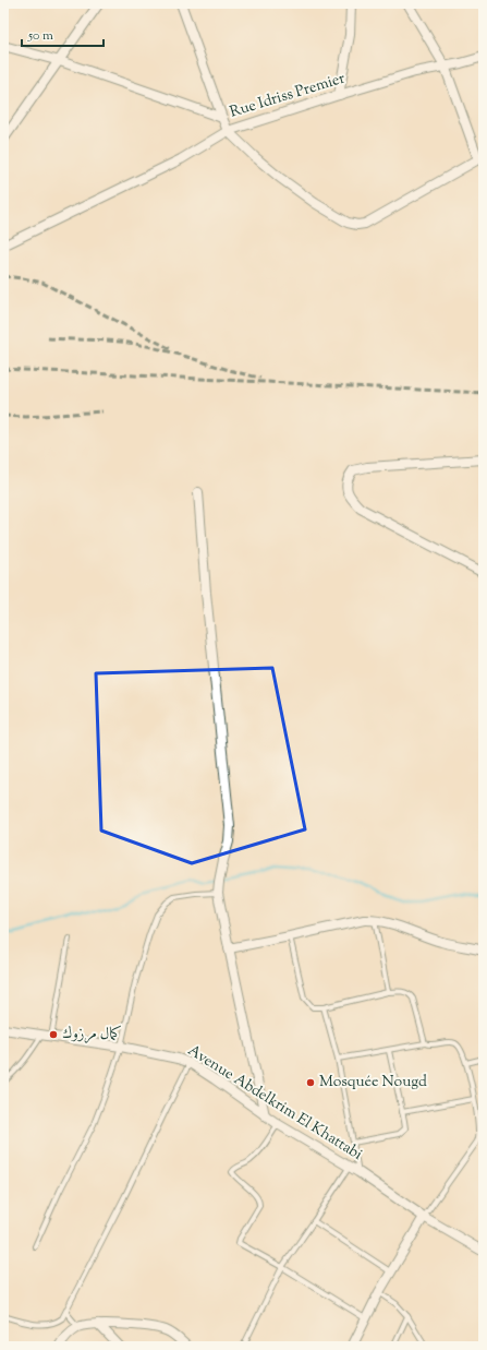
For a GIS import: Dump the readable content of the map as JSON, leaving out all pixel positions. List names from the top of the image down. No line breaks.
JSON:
{"streets":{"street":["Rue Idriss Premier","Avenue Abdelkrim El Khattabi"]},"places":["كمال مرزوك","Mosquée Nougd"],"scale_bar":"50 m"}
